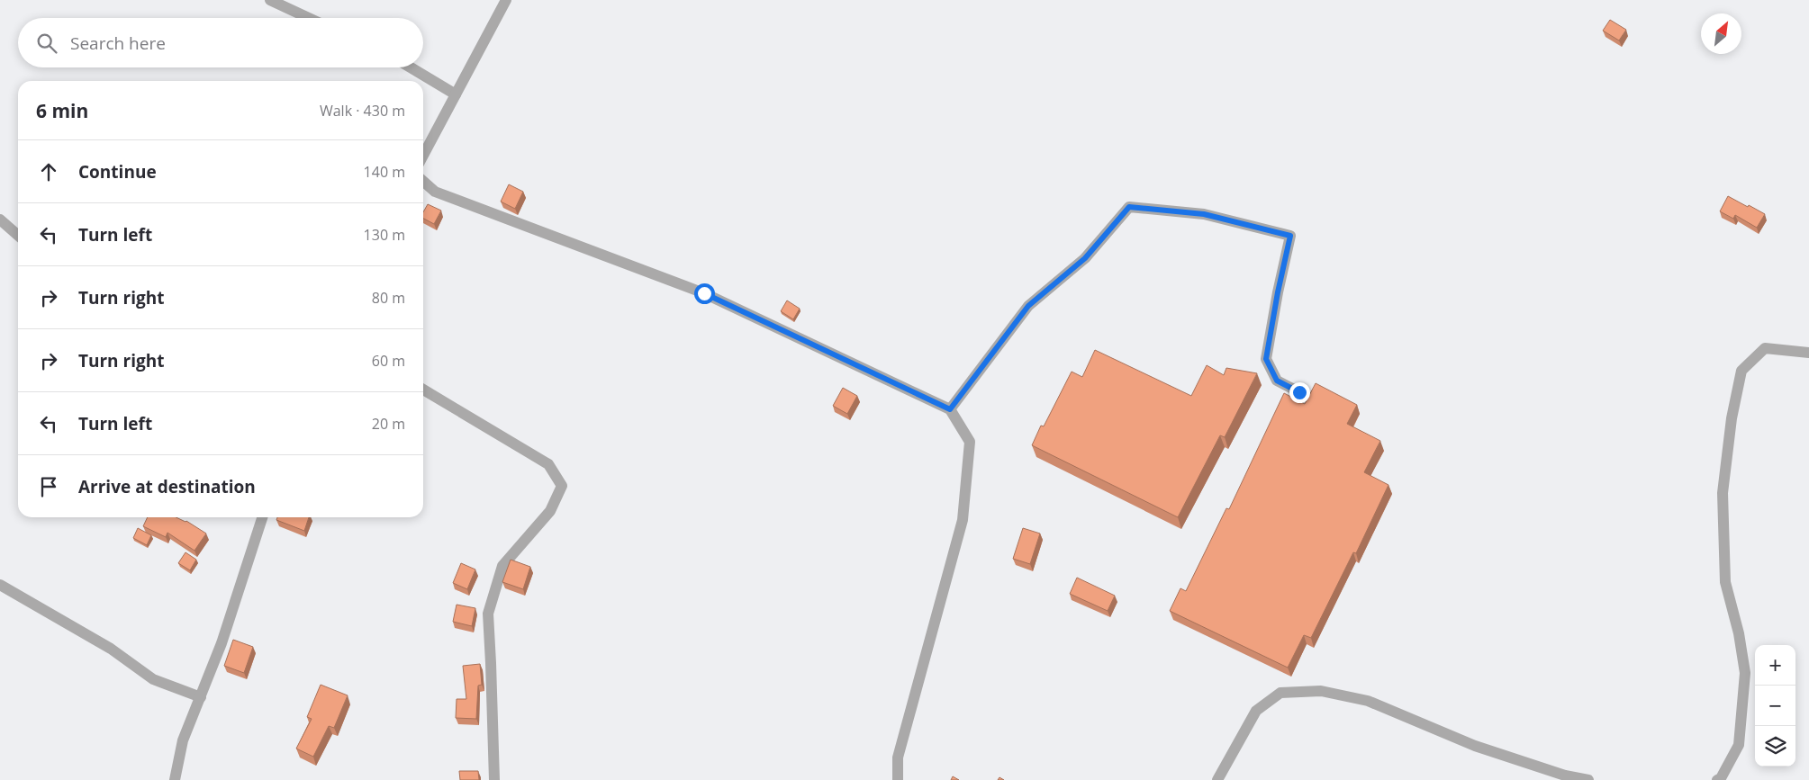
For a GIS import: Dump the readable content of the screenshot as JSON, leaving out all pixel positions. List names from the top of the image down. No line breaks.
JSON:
{"north":"top right","page":{"search":"Search here","heading":["6 min","Walk · 430 m"],"list":[["Continue","140 m"],["Turn left","130 m"],["Turn right","80 m"],["Turn right","60 m"],["Turn left","20 m"],"Arrive at destination"],"map_buttons":["+","−"]}}
